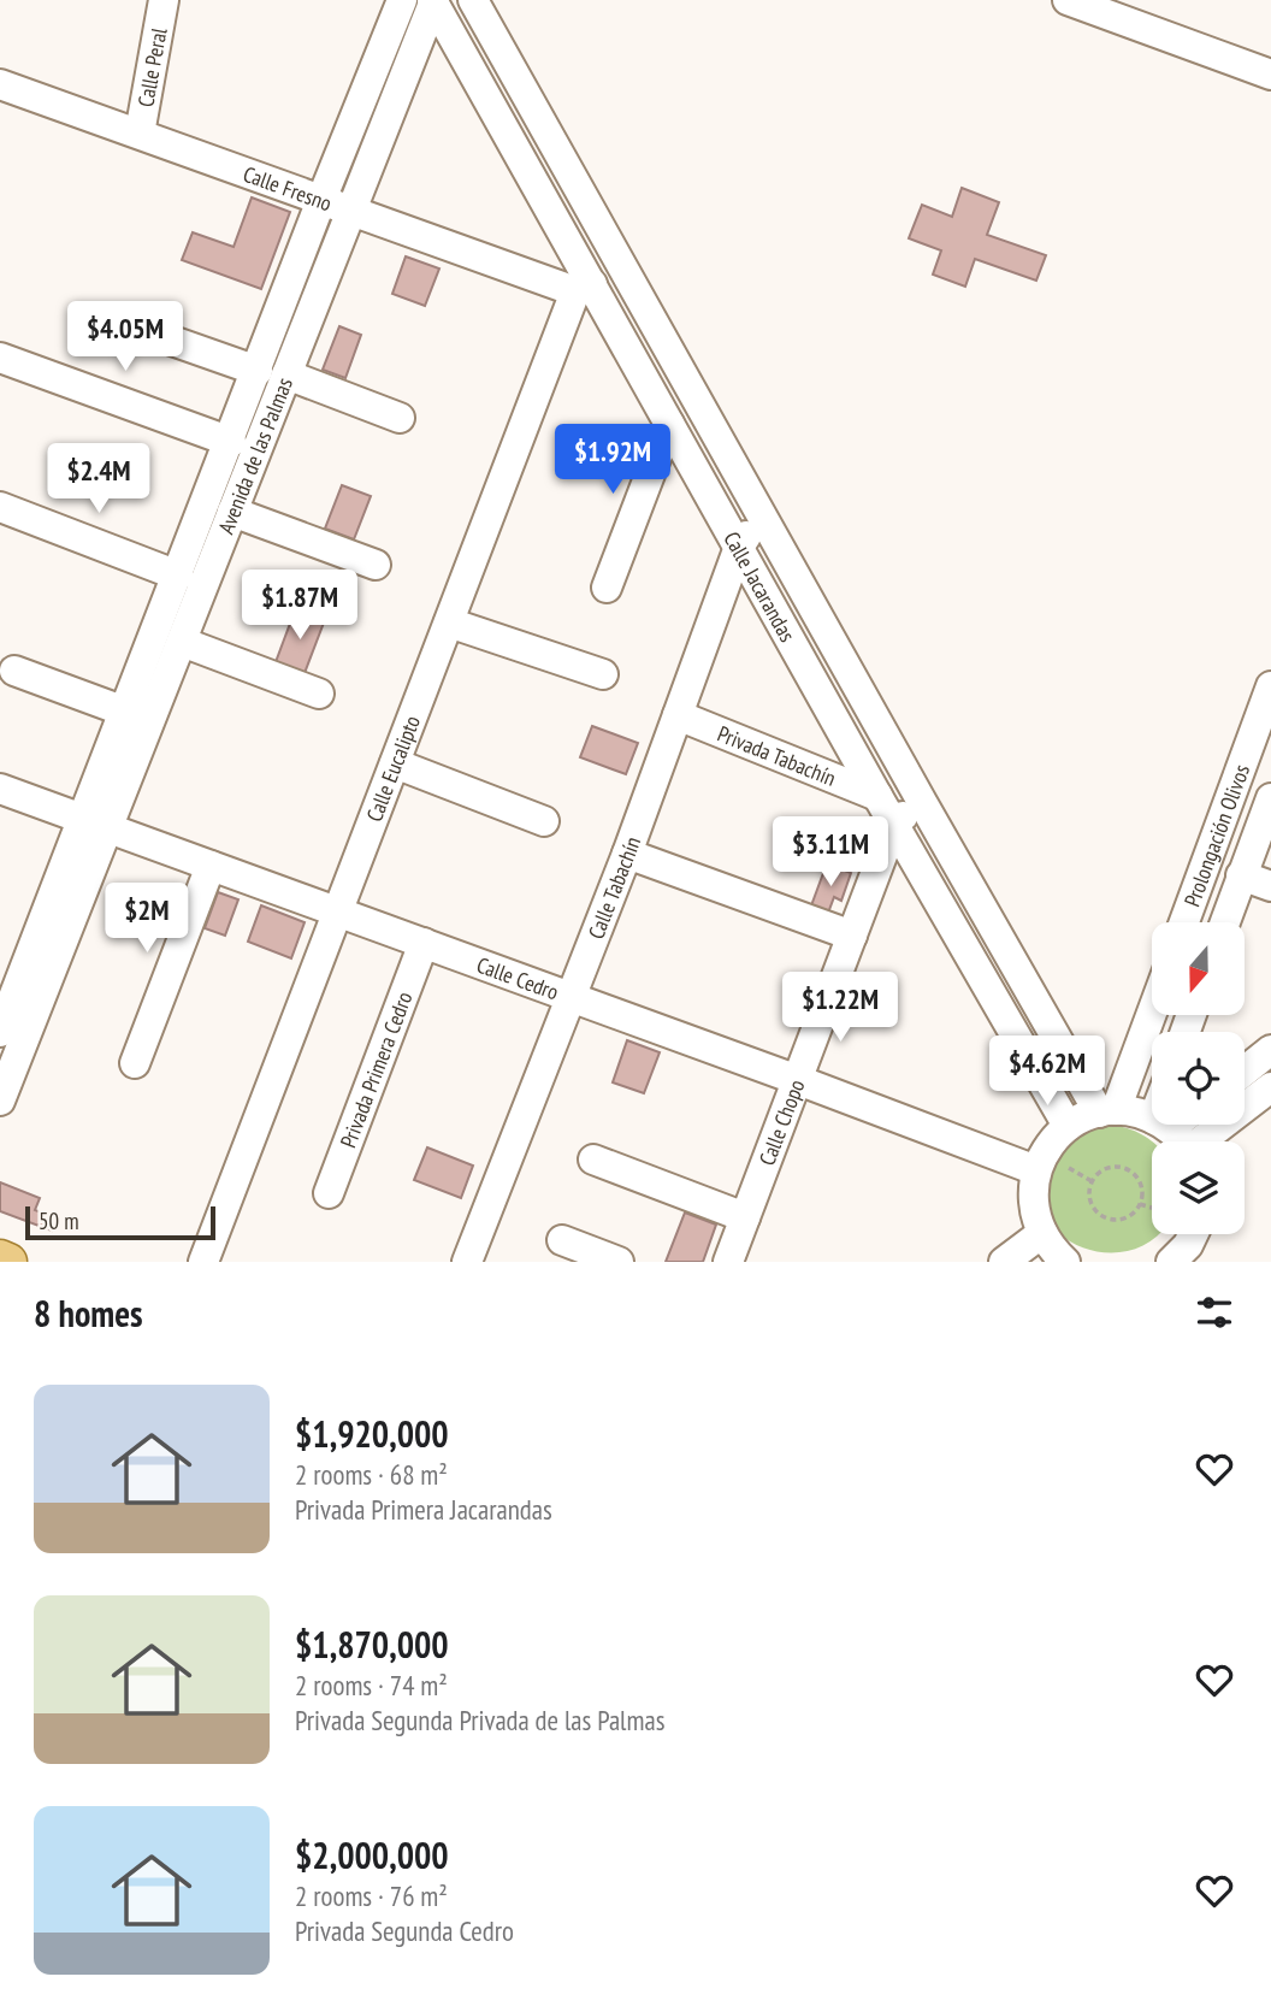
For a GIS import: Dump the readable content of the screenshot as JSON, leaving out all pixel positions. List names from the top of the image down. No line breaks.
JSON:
{"streets":{"street":["Calle Peral","Calle Fresno","Avenida de las Palmas","Calle Jacarandas","Privada Tabachín","Calle Eucalipto","Prolongación Olivos","Calle Tabachín","Calle Cedro","Privada Primera Cedro","Calle Chopo"]},"crossings":[["Calle Peral","Calle Fresno"],["Calle Fresno","Avenida de las Palmas"],["Calle Fresno","Calle Jacarandas"],["Calle Fresno","Calle Eucalipto"],["Avenida de las Palmas","Calle Jacarandas"],["Avenida de las Palmas","Calle Cedro"],["Calle Jacarandas","Privada Tabachín"],["Calle Jacarandas","Calle Eucalipto"],["Calle Jacarandas","Calle Tabachín"],["Calle Jacarandas","Calle Chopo"],["Privada Tabachín","Calle Tabachín"],["Calle Eucalipto","Calle Cedro"],["Calle Tabachín","Calle Cedro"],["Calle Cedro","Privada Primera Cedro"],["Calle Cedro","Calle Chopo"]],"scale_bar":"50 m","north":"bottom","page":{"price":["$4.05M","$1.92M","$2.4M","$1.87M","$3.11M","$2M","$1.22M","$4.62M"],"scale":"50 m","heading":"8 homes","list":[{"name":"$1,920,000","note":"2 rooms · 68 m² · Privada Primera Jacarandas"},{"name":"$1,870,000","note":"2 rooms · 74 m² · Privada Segunda Privada de las Palmas"},{"name":"$2,000,000","note":"2 rooms · 76 m² · Privada Segunda Cedro"}]}}
